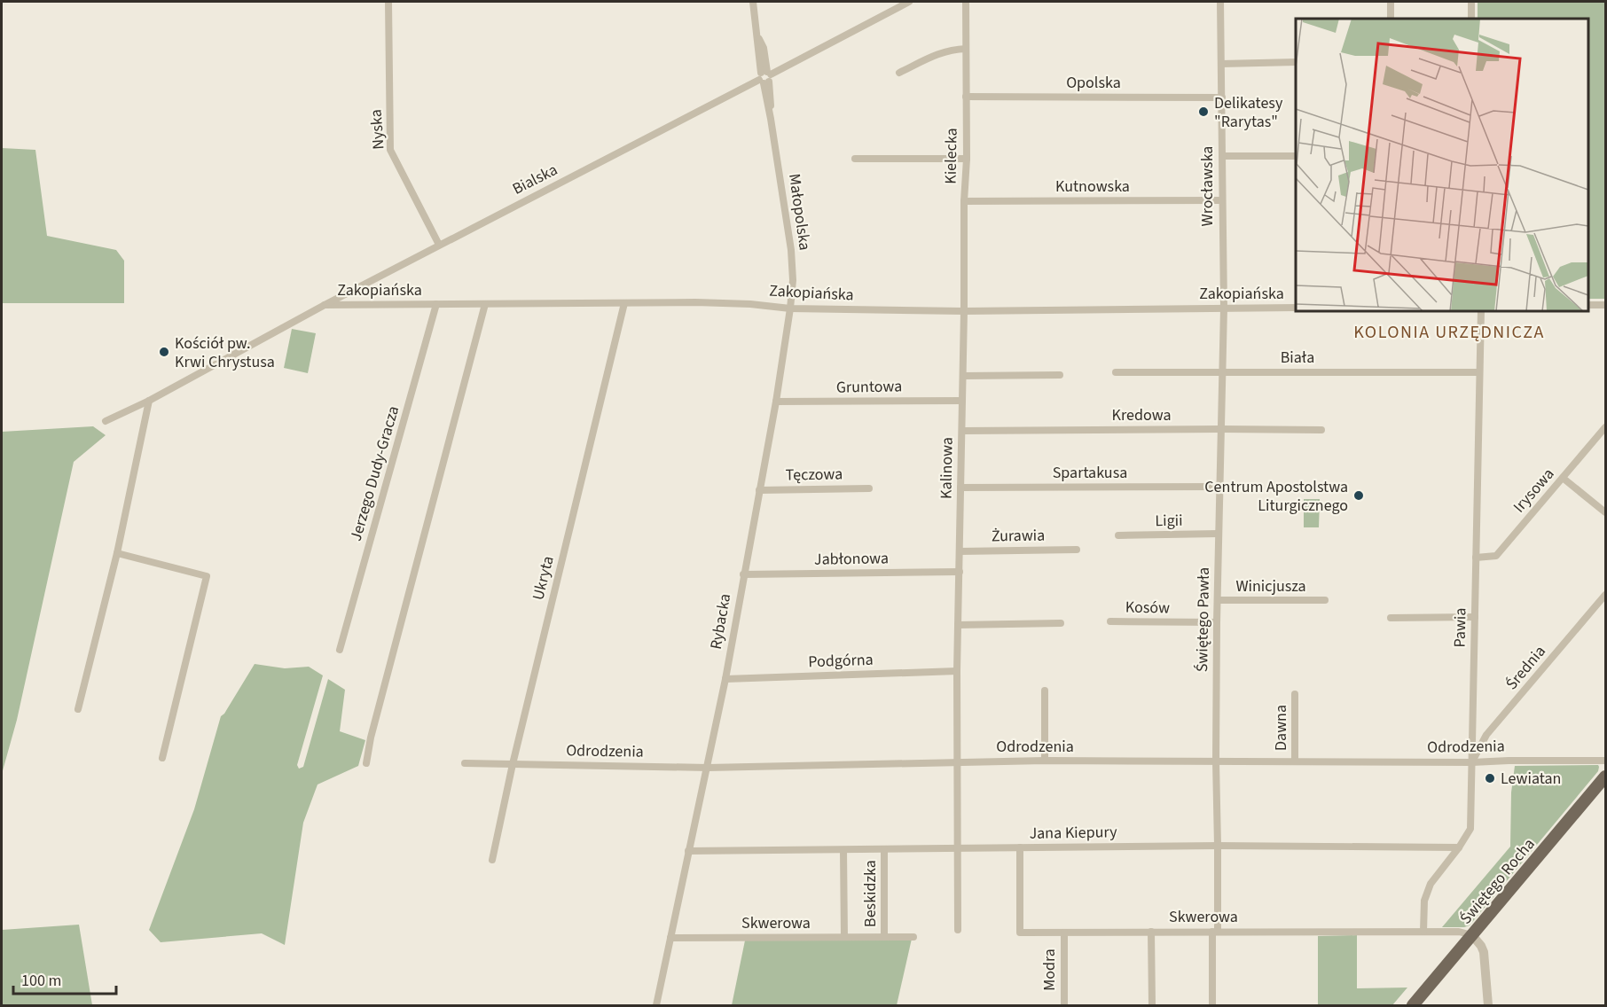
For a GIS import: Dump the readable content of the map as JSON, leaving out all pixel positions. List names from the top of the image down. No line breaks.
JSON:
{"streets":{"main road":["Świętego Rocha"],"street":["Opolska","Nyska","Kielecka","Bialska","Kutnowska","Wrocławska","Małopolska","Zakopiańska","Biała","Gruntowa","Kredowa","Kalinowa","Spartakusa","Jerzego Dudy-Gracza","Tęczowa","Irysowa","Ligii","Żurawia","Jabłonowa","Ukryta","Winicjusza","Kosów","Świętego Pawła","Rybacka","Pawia","Podgórna","Średnia","Dawna","Odrodzenia","Jana Kiepury","Beskidzka","Skwerowa","Modra"]},"crossings":[["Opolska","Kielecka"],["Opolska","Wrocławska"],["Nyska","Bialska"],["Kielecka","Kutnowska"],["Kielecka","Zakopiańska"],["Kielecka","Kalinowa"],["Bialska","Małopolska"],["Bialska","Zakopiańska"],["Kutnowska","Wrocławska"],["Wrocławska","Zakopiańska"],["Wrocławska","Świętego Pawła"],["Małopolska","Zakopiańska"],["Małopolska","Rybacka"],["Zakopiańska","Kalinowa"],["Zakopiańska","Jerzego Dudy-Gracza"],["Zakopiańska","Ukryta"],["Zakopiańska","Świętego Pawła"],["Zakopiańska","Rybacka"],["Biała","Świętego Pawła"],["Biała","Pawia"],["Gruntowa","Kalinowa"],["Gruntowa","Rybacka"],["Kredowa","Kalinowa"],["Kredowa","Świętego Pawła"],["Kalinowa","Spartakusa"],["Kalinowa","Żurawia"],["Kalinowa","Jabłonowa"],["Kalinowa","Podgórna"],["Kalinowa","Odrodzenia"],["Kalinowa","Jana Kiepury"],["Spartakusa","Świętego Pawła"],["Tęczowa","Rybacka"],["Irysowa","Pawia"],["Ligii","Świętego Pawła"],["Jabłonowa","Rybacka"],["Ukryta","Odrodzenia"],["Winicjusza","Świętego Pawła"],["Kosów","Świętego Pawła"],["Świętego Pawła","Odrodzenia"],["Świętego Pawła","Jana Kiepury"],["Świętego Pawła","Skwerowa"],["Rybacka","Podgórna"],["Rybacka","Odrodzenia"],["Rybacka","Jana Kiepury"],["Rybacka","Skwerowa"],["Pawia","Średnia"],["Pawia","Odrodzenia"],["Pawia","Jana Kiepury"],["Pawia","Skwerowa"],["Średnia","Odrodzenia"],["Dawna","Odrodzenia"],["Jana Kiepury","Beskidzka"],["Jana Kiepury","Skwerowa"],["Świętego Rocha","Skwerowa"],["Beskidzka","Skwerowa"],["Skwerowa","Modra"]],"districts":["KOLONIA URZĘDNICZA"],"places":["Delikatesy \"Rarytas\"","Kościół pw. Krwi Chrystusa","Centrum Apostolstwa Liturgicznego","Lewiatan"],"scale_bar":"100 m"}
